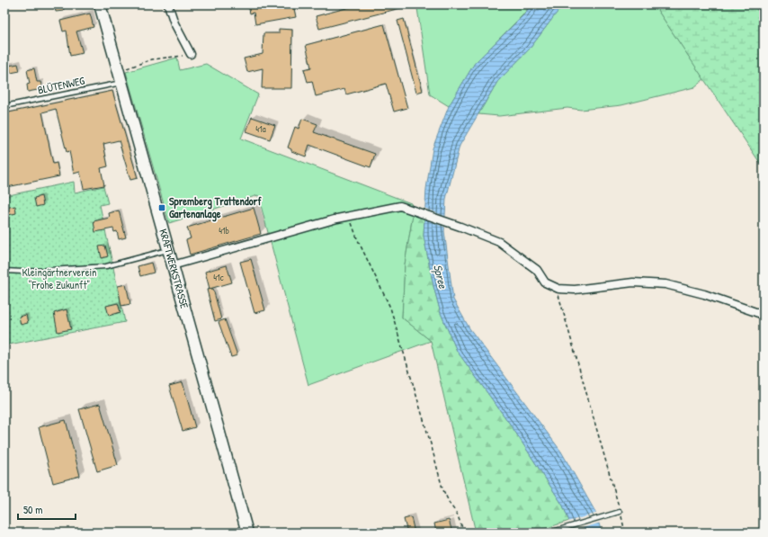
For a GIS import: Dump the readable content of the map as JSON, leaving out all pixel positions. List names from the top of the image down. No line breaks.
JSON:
{"streets":{"main road":["KRAFTWERKSTRASSE"],"lane":["BLÜTENWEG"]},"crossings":[["BLÜTENWEG","KRAFTWERKSTRASSE"]],"water":["Spree"],"parks":["Kleingärtnerverein \"Frohe Zukunft\""],"places":{"transit":["Spremberg Trattendorf Gartenanlage"]},"house_numbers":["41a","41b","41c"],"scale_bar":"50 m"}
